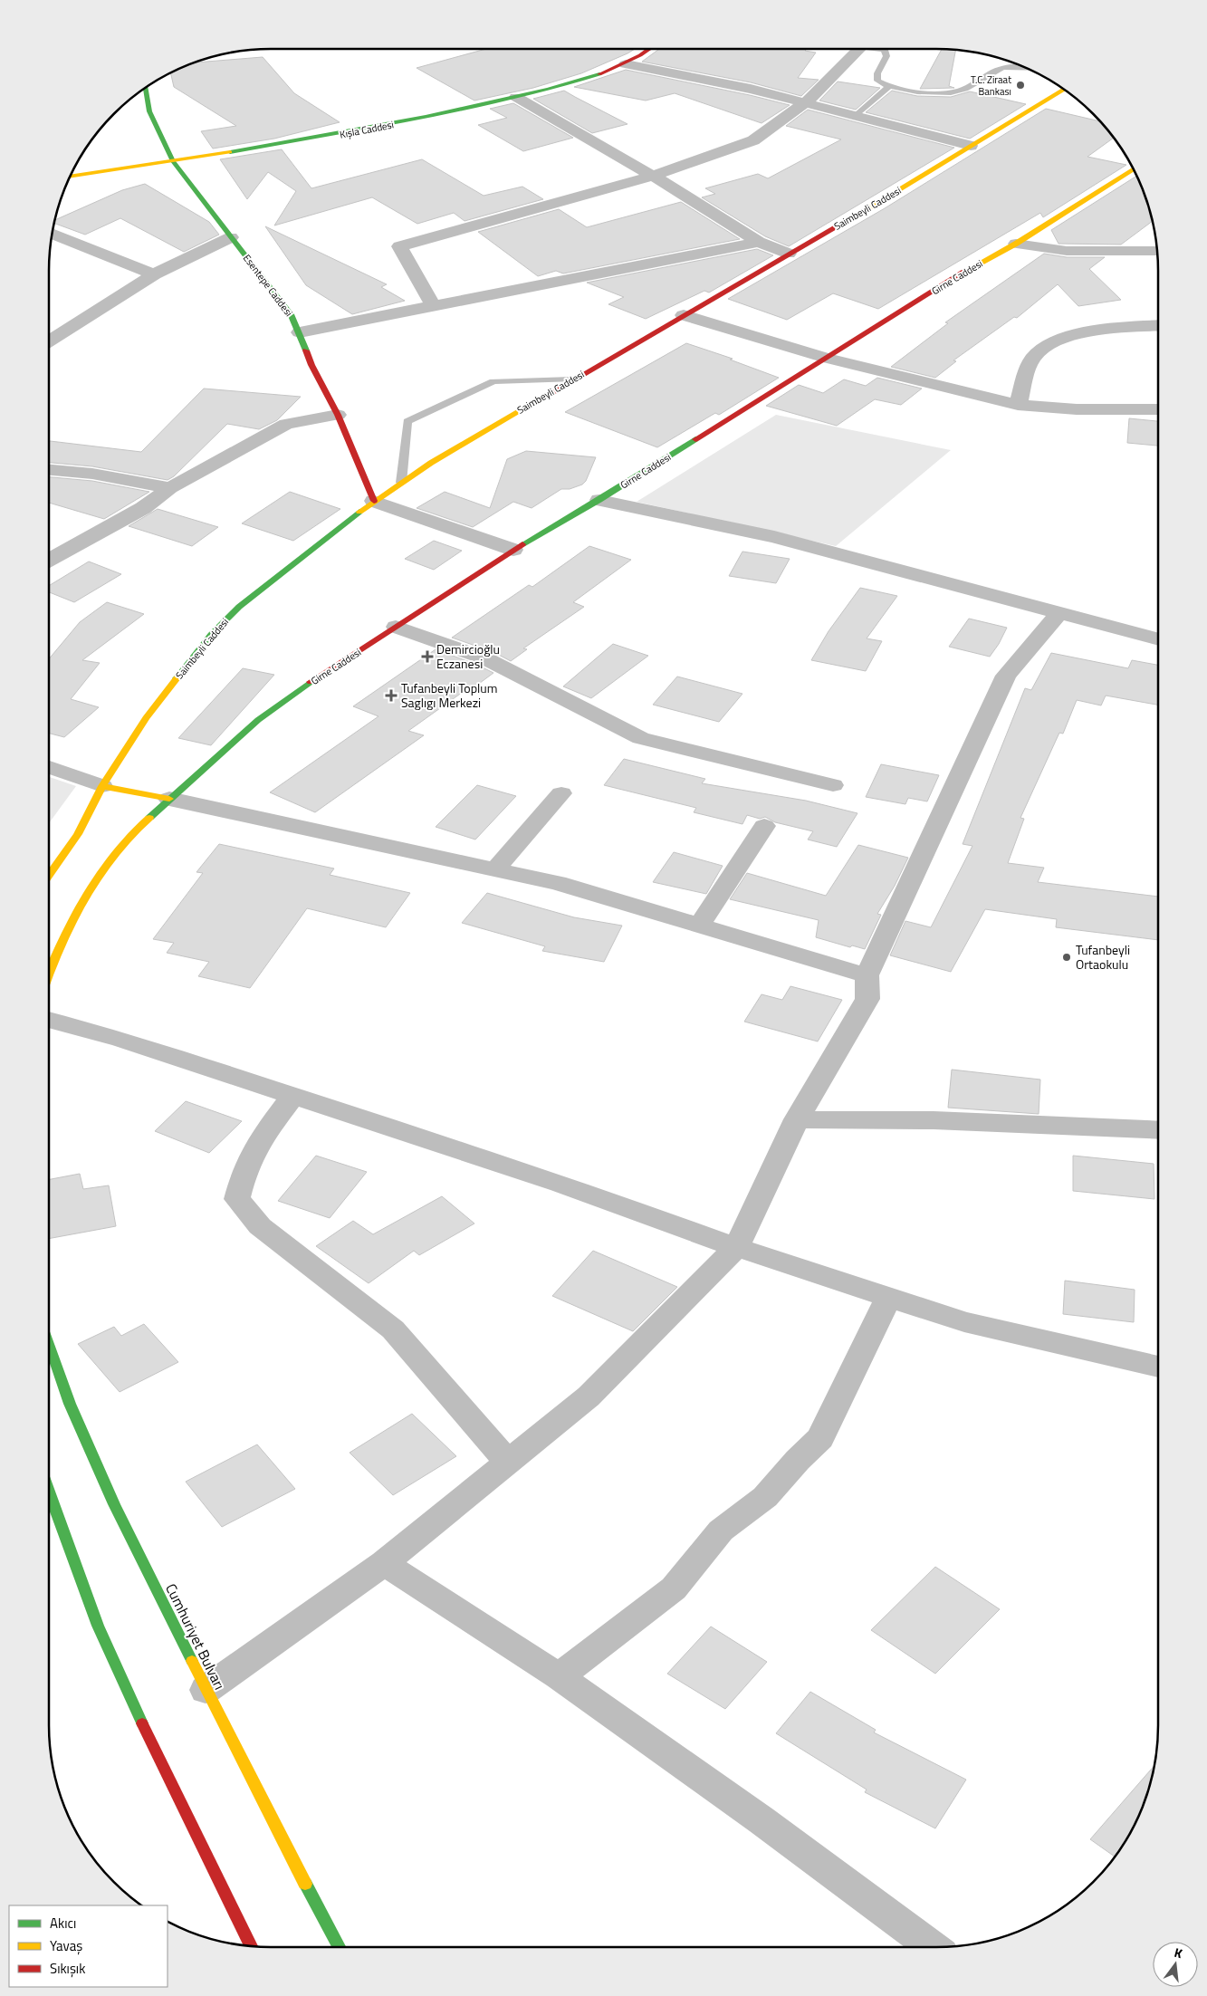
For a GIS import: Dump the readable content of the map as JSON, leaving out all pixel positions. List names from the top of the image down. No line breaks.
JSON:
{"streets":{"street":["Kışla Caddesi","Saimbeyli Caddesi","Girne Caddesi","Esentepe Caddesi","Cumhuriyet Bulvarı"]},"crossings":[["Kışla Caddesi","Esentepe Caddesi"],["Saimbeyli Caddesi","Esentepe Caddesi"]],"places":{"other":["T.C. Ziraat Bankası","Tufanbeyli Ortaokulu"],"health":["Demircioğlu Eczanesi","Tufanbeyli Toplum Saglıgı Merkezi"]},"legend":["Akıcı","Yavaş","Sıkışık"],"north":"top"}
